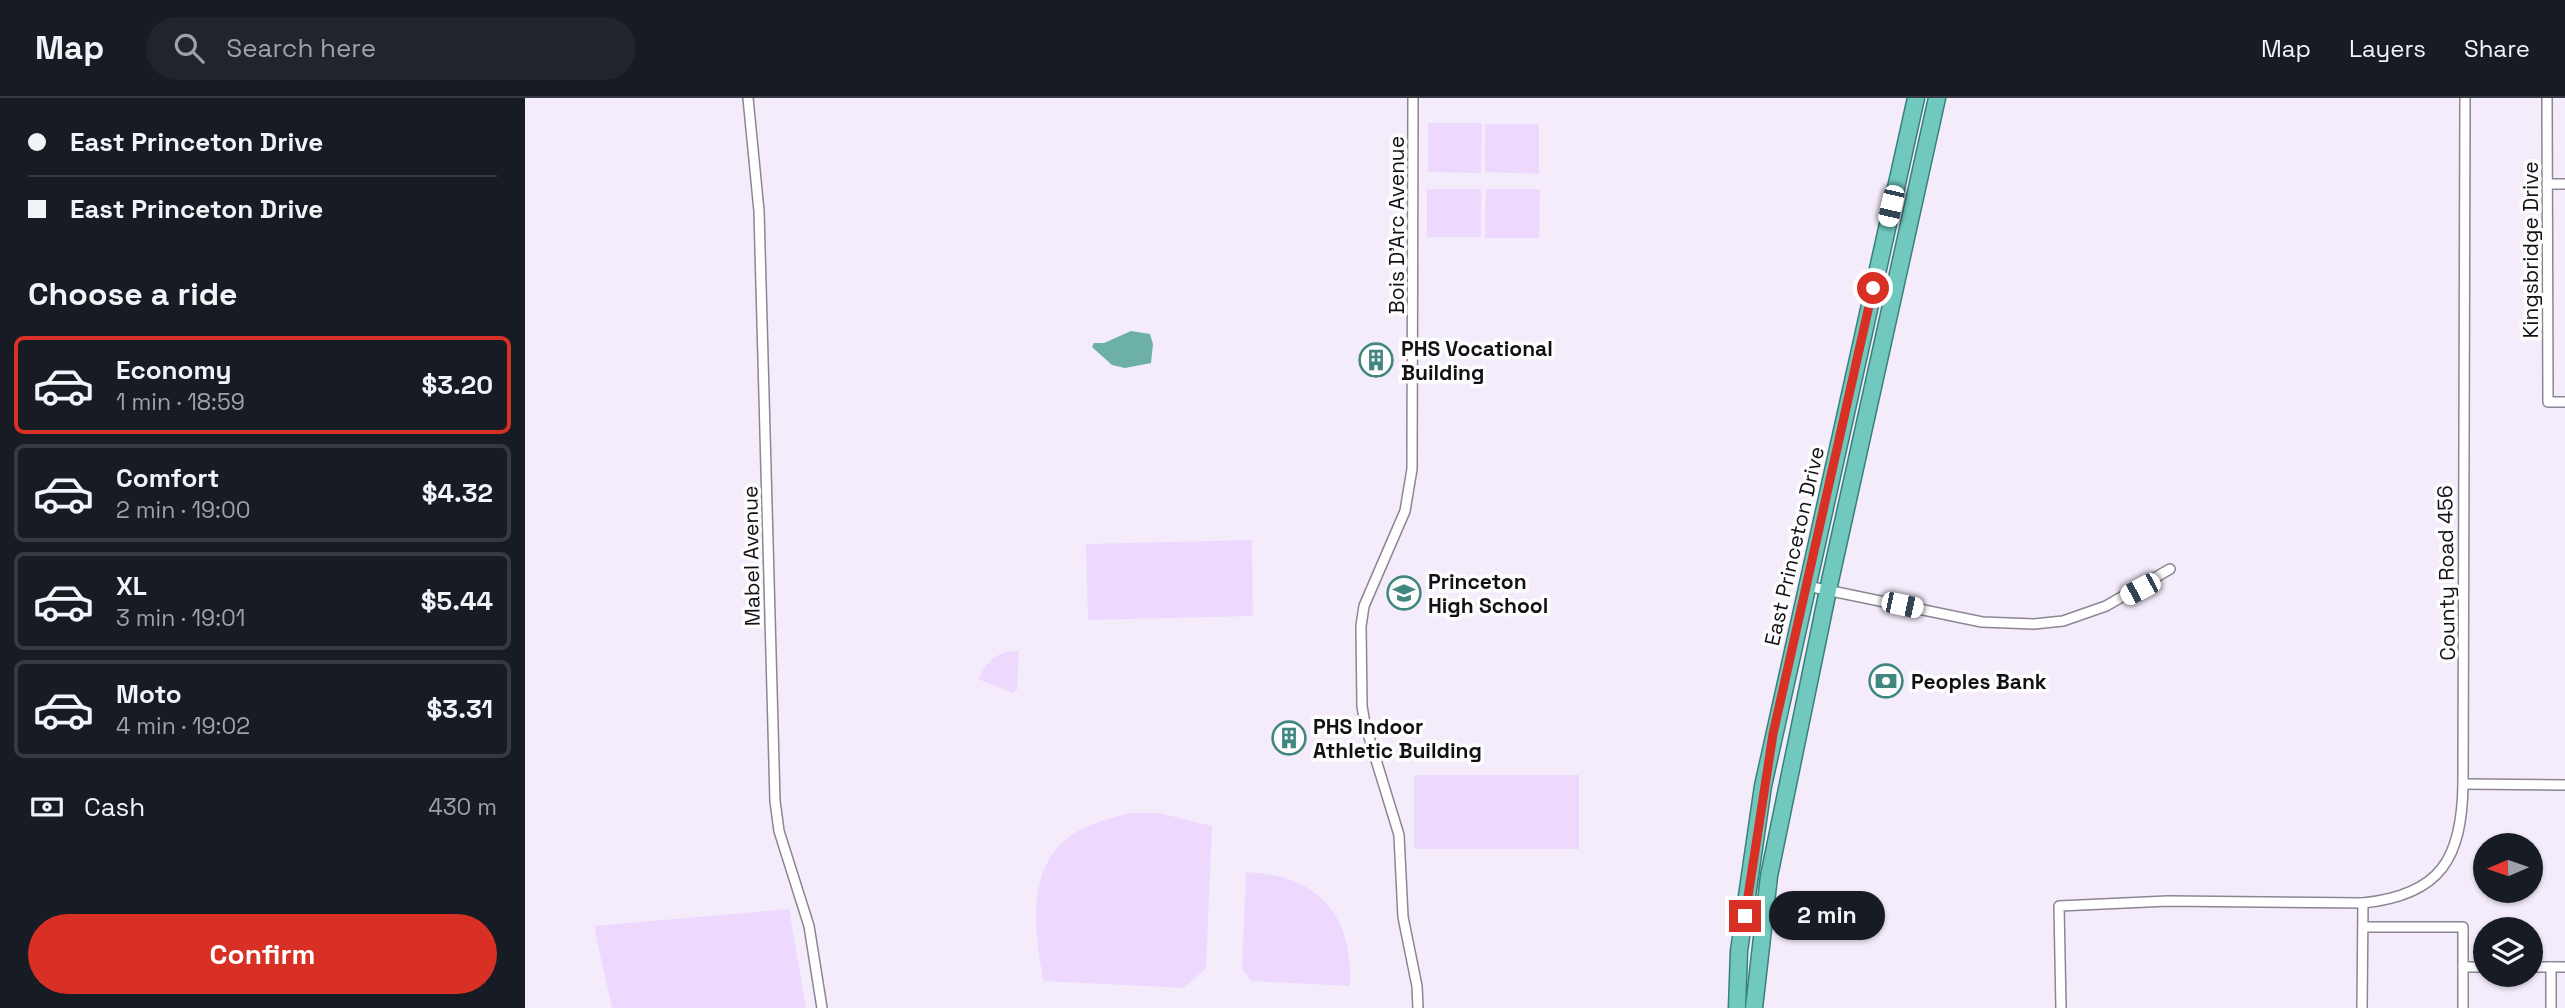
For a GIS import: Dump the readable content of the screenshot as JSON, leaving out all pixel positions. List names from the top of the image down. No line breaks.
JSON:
{"streets":{"highway":["East Princeton Drive"],"street":["Bois D'Arc Avenue","Kingsbridge Drive","Mabel Avenue","County Road 456"]},"places":{"building":["PHS Vocational Building","PHS Indoor Athletic Building"],"school or university":["Princeton High School"],"bank":["Peoples Bank"]},"north":"left","page":{"header":"Map","search":"Search here","nav":["Map","Layers","Share"],"banner":["East Princeton Drive","East Princeton Drive"],"heading":"Choose a ride","list":[{"name":"Economy","note":"1 min · 18:59","value":"$3.20"},{"name":"Comfort","note":"2 min · 19:00","value":"$4.32"},{"name":"XL","note":"3 min · 19:01","value":"$5.44"},{"name":"Moto","note":"4 min · 19:02","value":"$3.31"}],"pay":["Cash","430 m"],"bubble":"2 min","buttons":"Confirm"}}
